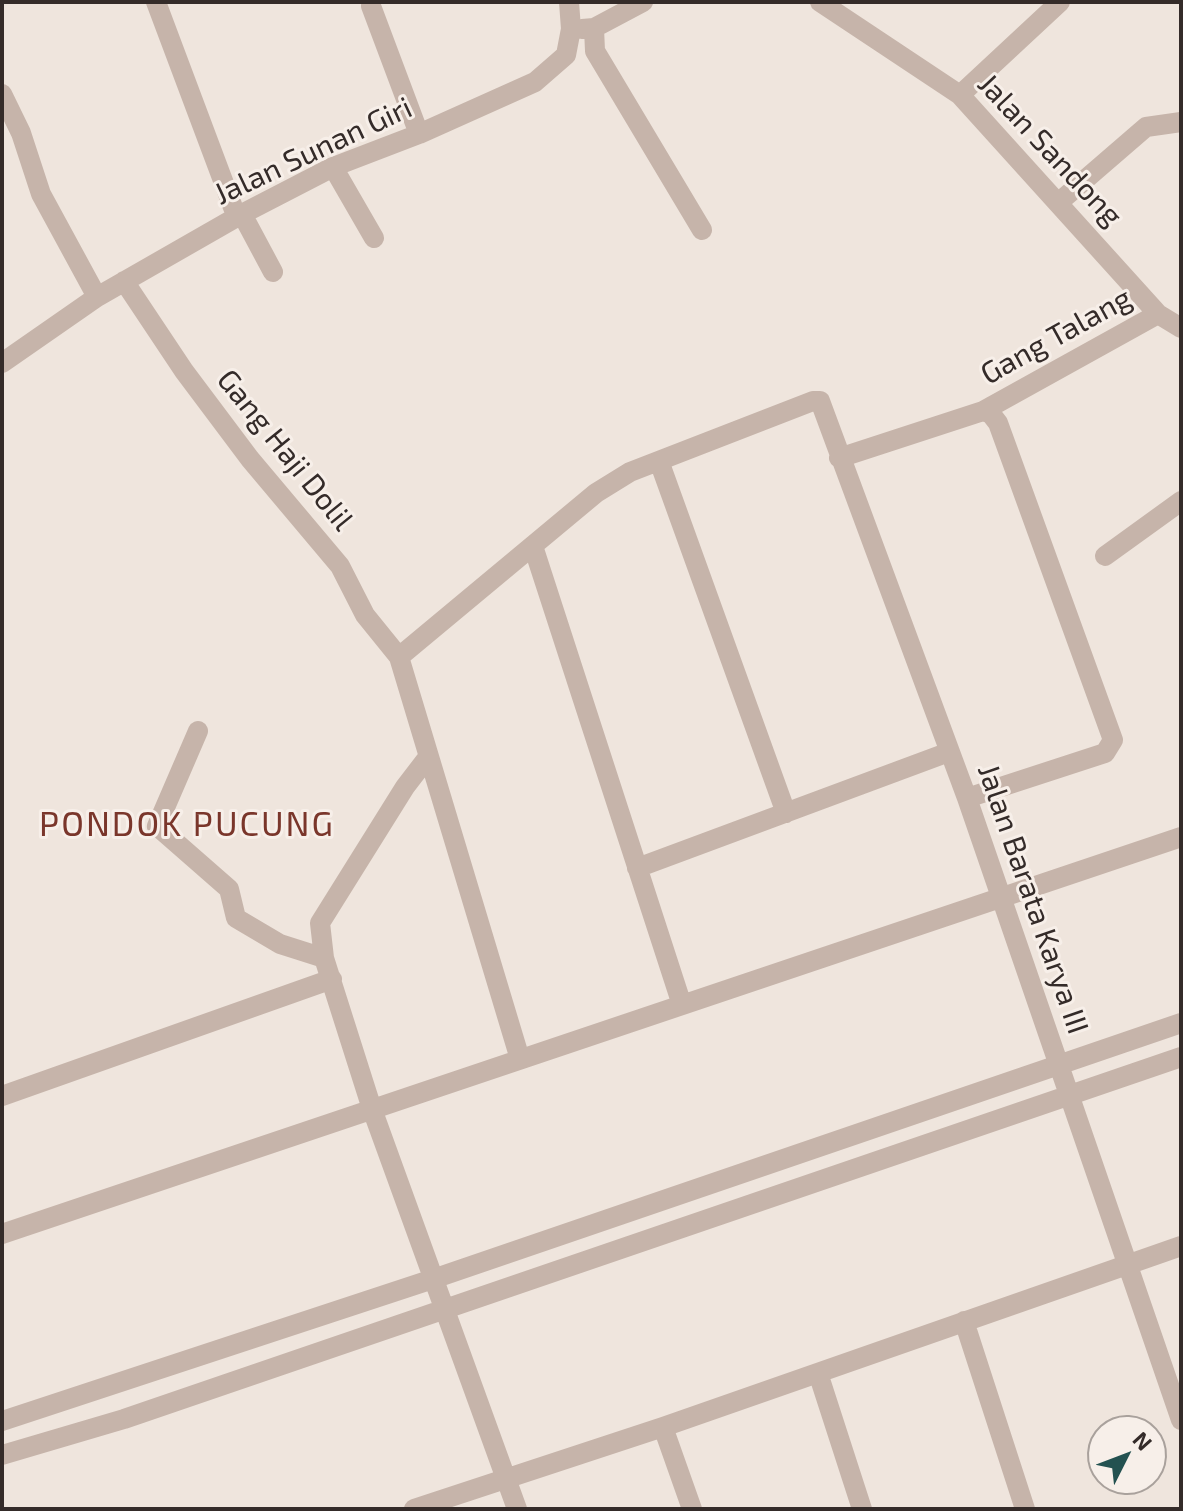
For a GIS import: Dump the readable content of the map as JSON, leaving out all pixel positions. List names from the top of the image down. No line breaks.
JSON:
{"streets":{"street":["Jalan Sandong","Jalan Sunan Giri","Gang Talang","Gang Haji Dolil","Jalan Barata Karya III"]},"crossings":[["Jalan Sandong","Gang Talang"],["Jalan Sunan Giri","Gang Haji Dolil"],["Gang Talang","Jalan Barata Karya III"]],"districts":["PONDOK PUCUNG"],"north":"top right"}
